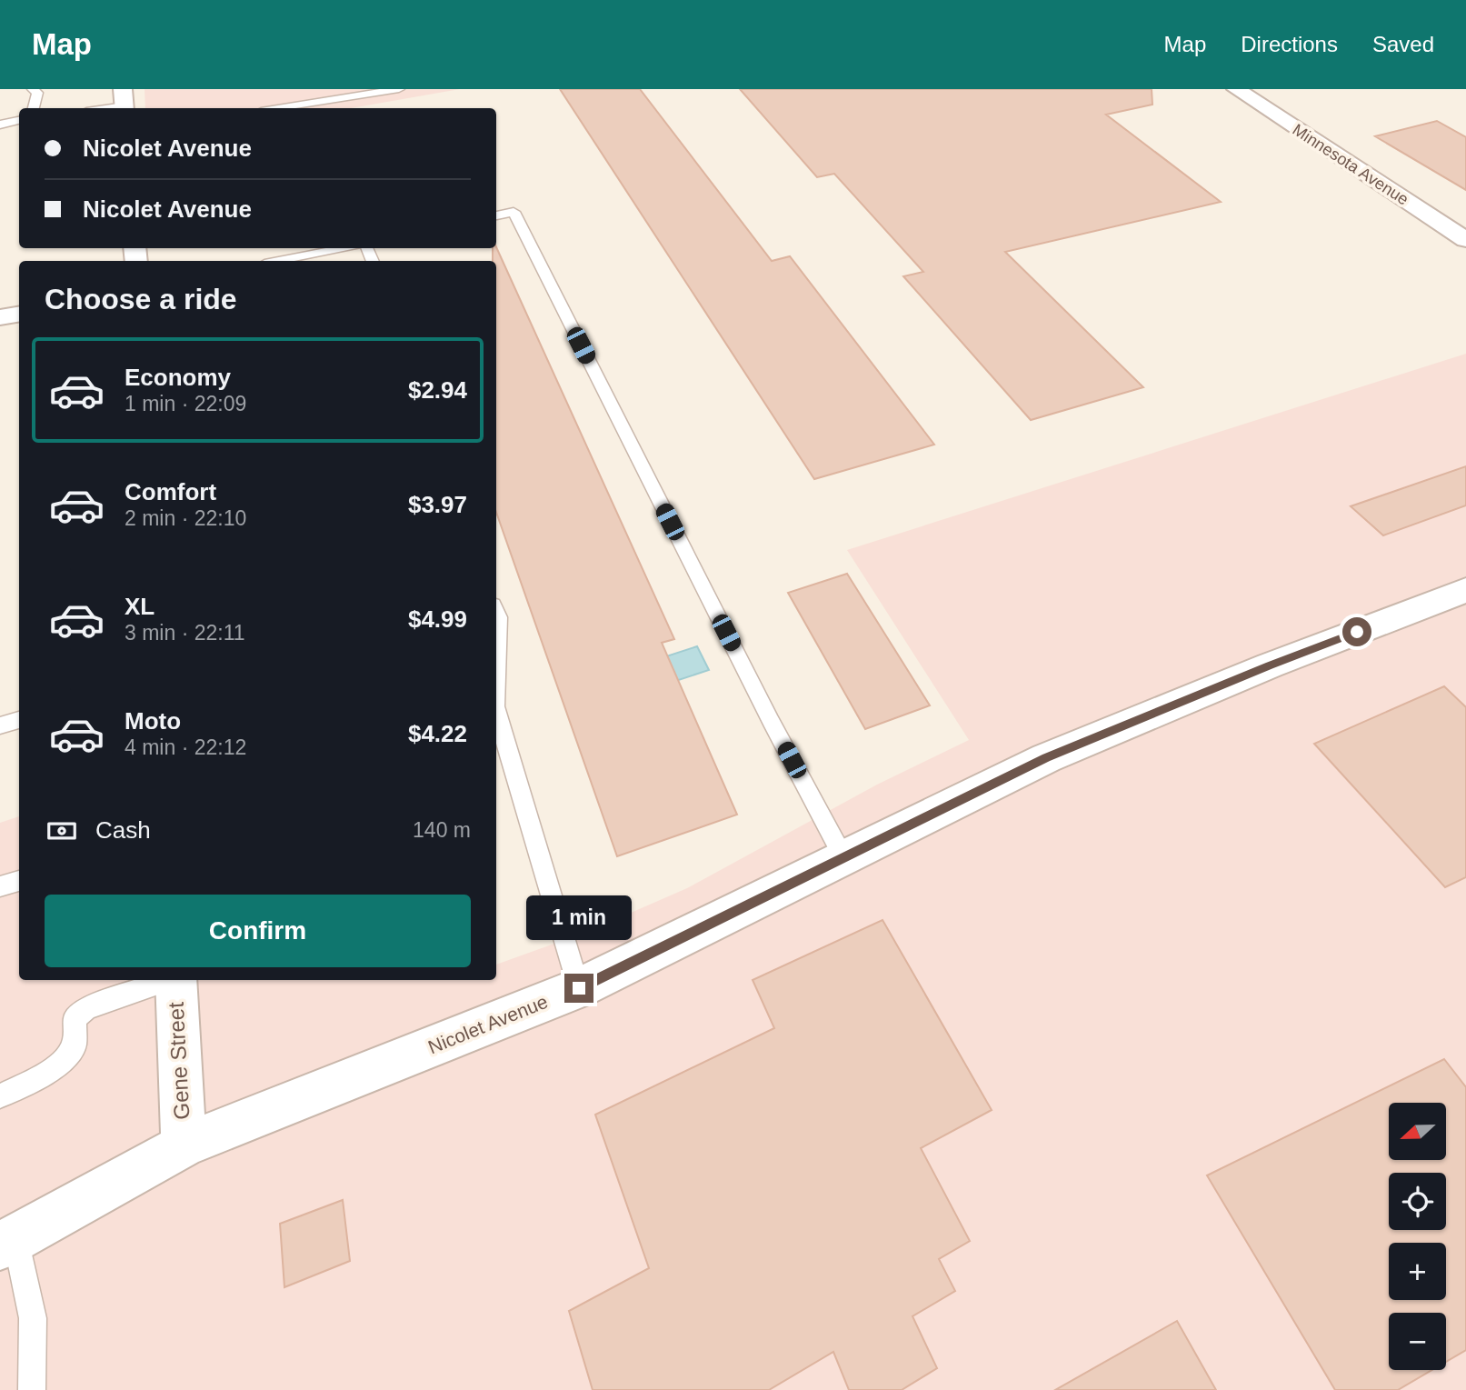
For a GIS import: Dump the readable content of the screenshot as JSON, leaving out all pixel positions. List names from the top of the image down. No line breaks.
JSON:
{"streets":{"street":["Minnesota Avenue","Nicolet Avenue","Gene Street"]},"crossings":[["Nicolet Avenue","Gene Street"]],"north":"left","page":{"header":"Map","nav":["Map","Directions","Saved"],"banner":["Nicolet Avenue","Nicolet Avenue"],"heading":"Choose a ride","list":[{"name":"Economy","note":"1 min · 22:09","value":"$2.94"},{"name":"Comfort","note":"2 min · 22:10","value":"$3.97"},{"name":"XL","note":"3 min · 22:11","value":"$4.99"},{"name":"Moto","note":"4 min · 22:12","value":"$4.22"}],"pay":["Cash","140 m"],"buttons":"Confirm","bubble":"1 min","map_buttons":["+","−"]}}
